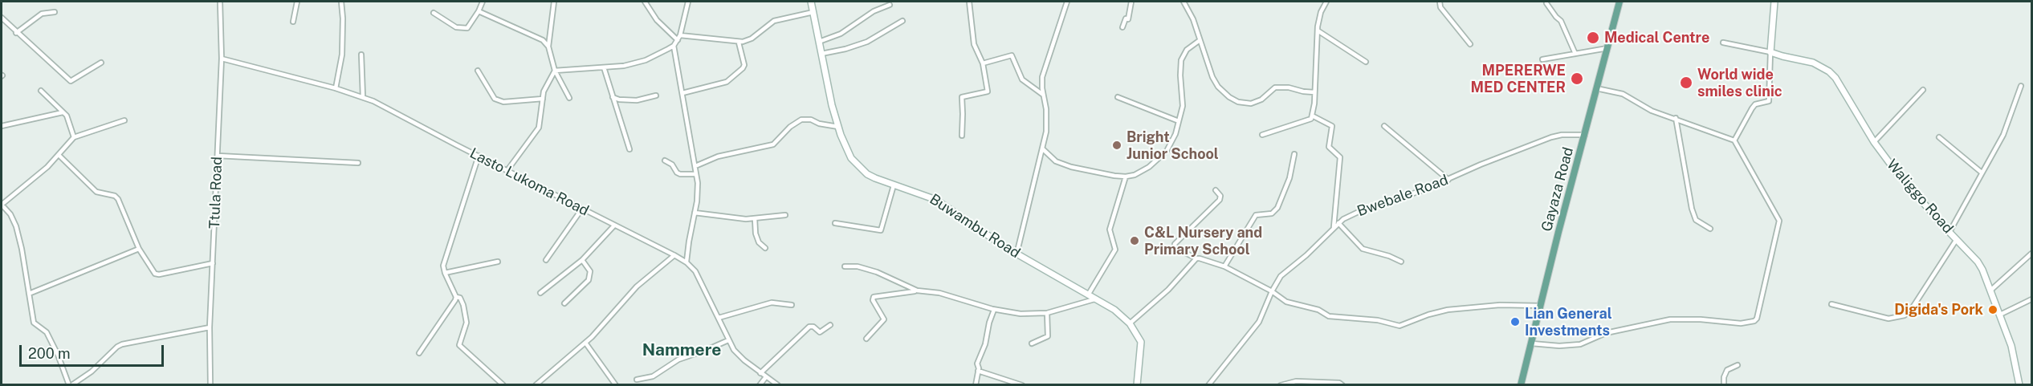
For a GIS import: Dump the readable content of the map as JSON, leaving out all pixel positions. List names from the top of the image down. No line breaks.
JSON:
{"streets":{"main road":["Gayaza Road"],"street":["Lasto Lukoma Road","Ttula Road","Bwebale Road","Waliggo Road","Buwambu Road"]},"crossings":[["Lasto Lukoma Road","Ttula Road"],["Gayaza Road","Bwebale Road"]],"districts":["Nammere"],"places":["Medical Centre","MPERERWE MED CENTER","World wide smiles clinic","Bright Junior School","C&L Nursery and Primary School","Digida's Pork","Lian General Investments"],"scale_bar":"200 m"}
